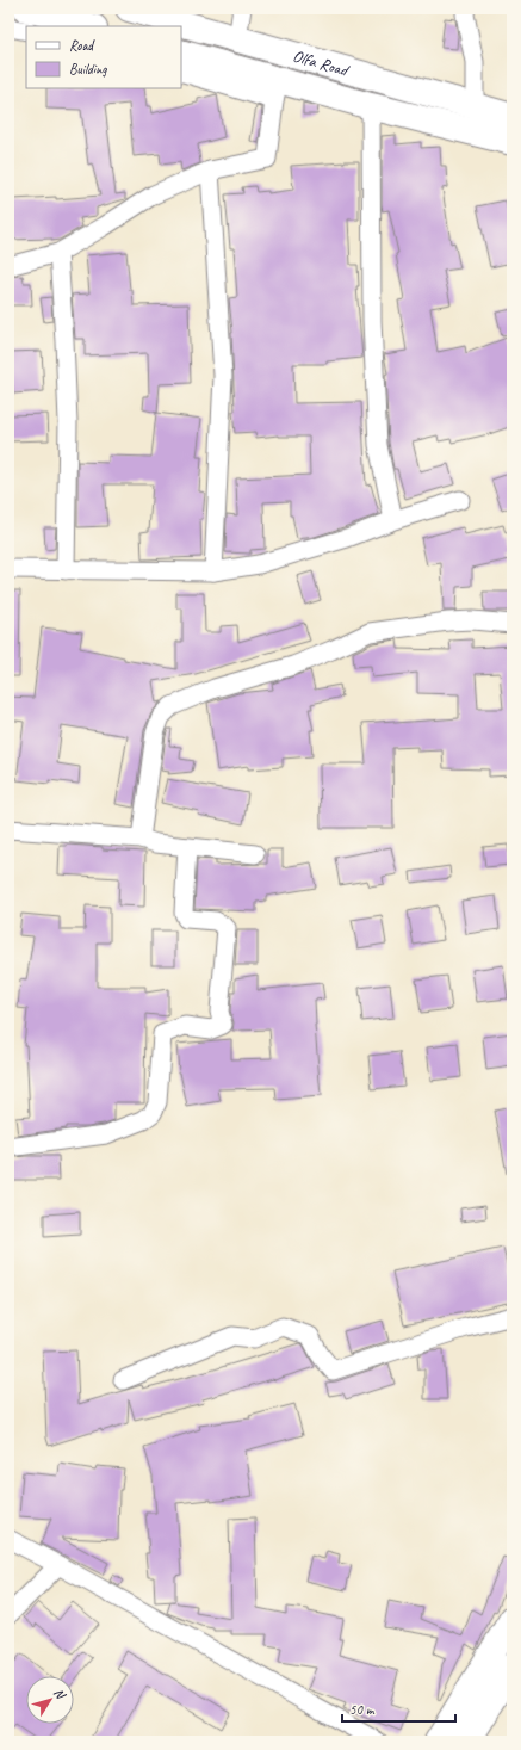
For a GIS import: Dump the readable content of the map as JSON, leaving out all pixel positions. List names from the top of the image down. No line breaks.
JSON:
{"streets":{"main road":["Olfa Road"]},"legend":["Road","Building"],"scale_bar":"50 m","north":"top right"}
